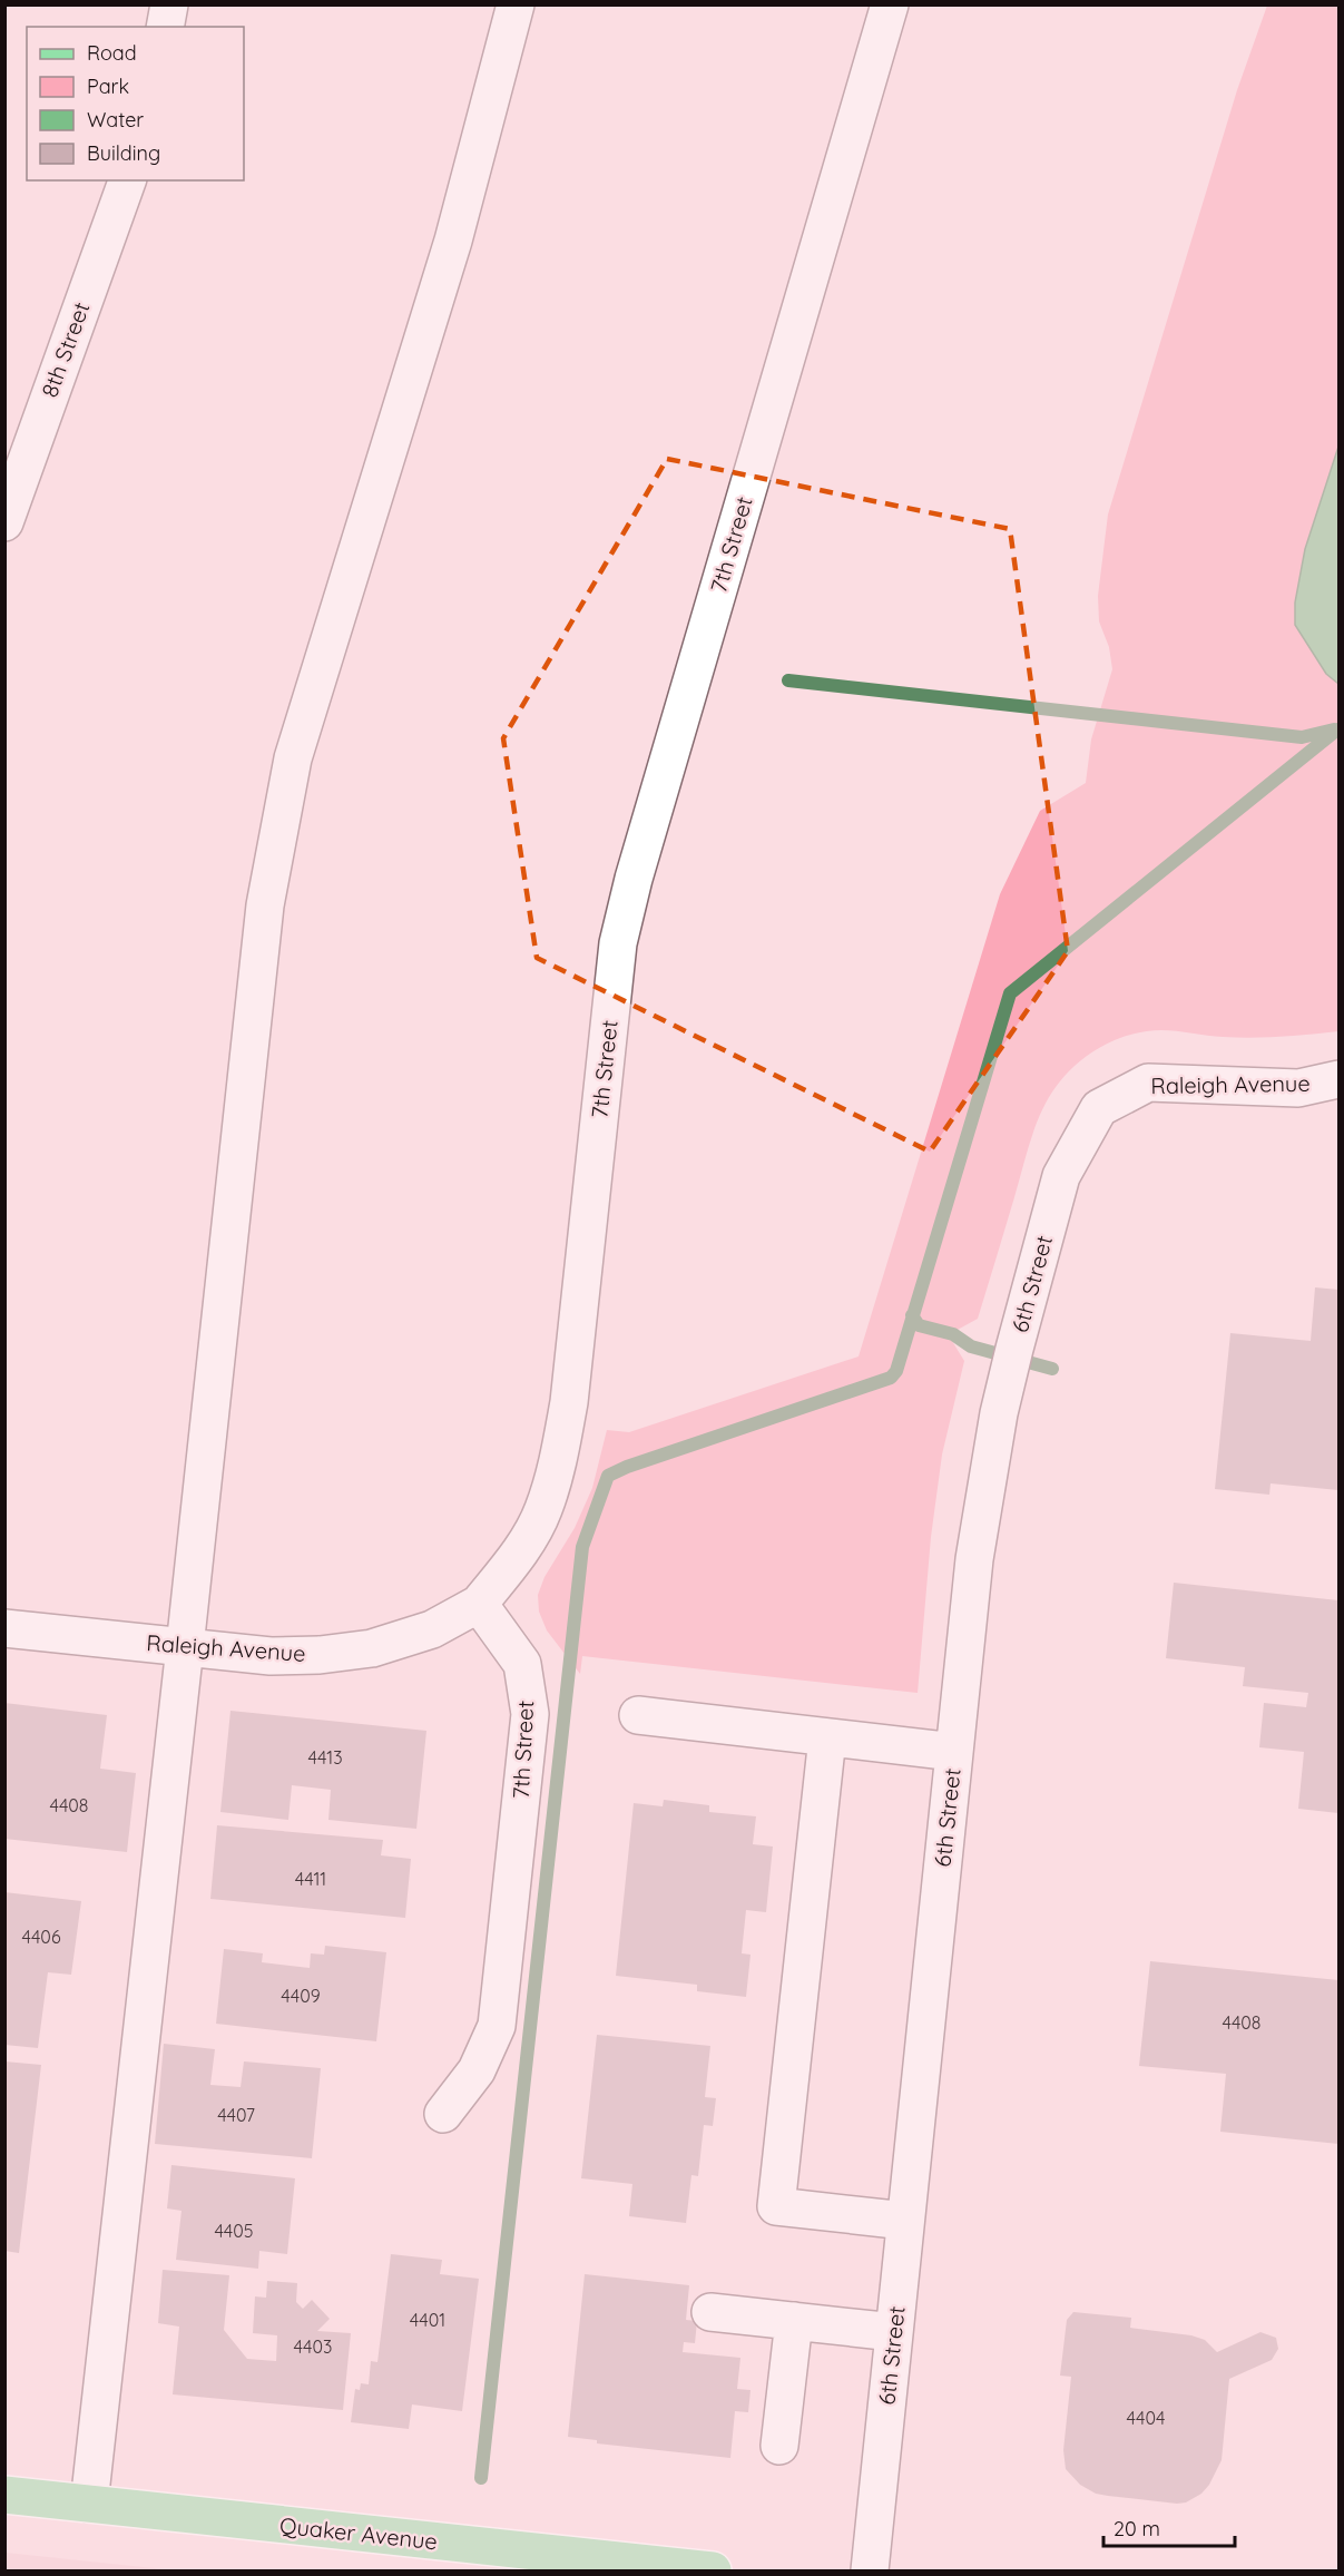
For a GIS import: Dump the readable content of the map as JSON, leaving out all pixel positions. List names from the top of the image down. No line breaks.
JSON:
{"streets":{"main road":["Quaker Avenue"],"street":["8th Street","7th Street","Raleigh Avenue","6th Street"]},"crossings":[["7th Street","Raleigh Avenue"],["Raleigh Avenue","6th Street"]],"house_numbers":["4413","4408","4411","4406","4409","4408","4407","4405","4401","4403","4404"],"legend":["Road","Park","Water","Building"],"scale_bar":"20 m"}
